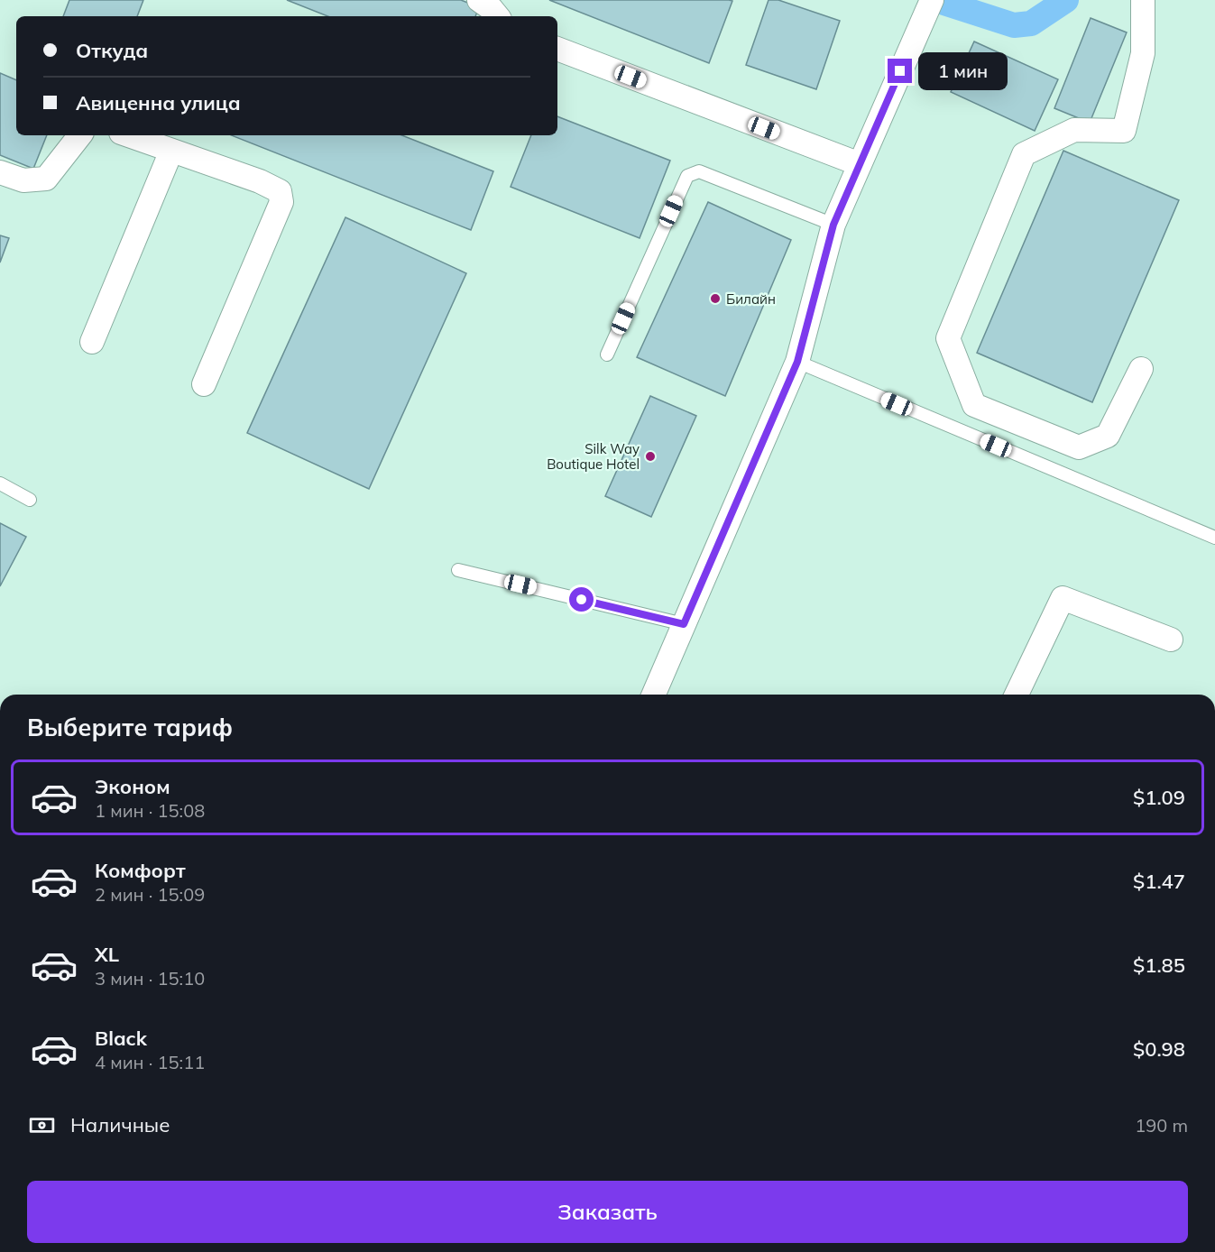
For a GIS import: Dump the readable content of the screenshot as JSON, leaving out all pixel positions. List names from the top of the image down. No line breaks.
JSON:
{"places":["Билайн","Silk Way Boutique Hotel"],"page":{"banner":["Откуда","Авиценна улица"],"bubble":"1 мин","heading":"Выберите тариф","list":[{"name":"Эконом","note":"1 мин · 15:08","value":"$1.09"},{"name":"Комфорт","note":"2 мин · 15:09","value":"$1.47"},{"name":"XL","note":"3 мин · 15:10","value":"$1.85"},{"name":"Black","note":"4 мин · 15:11","value":"$0.98"}],"pay":["Наличные","190 m"],"buttons":"Заказать"}}
